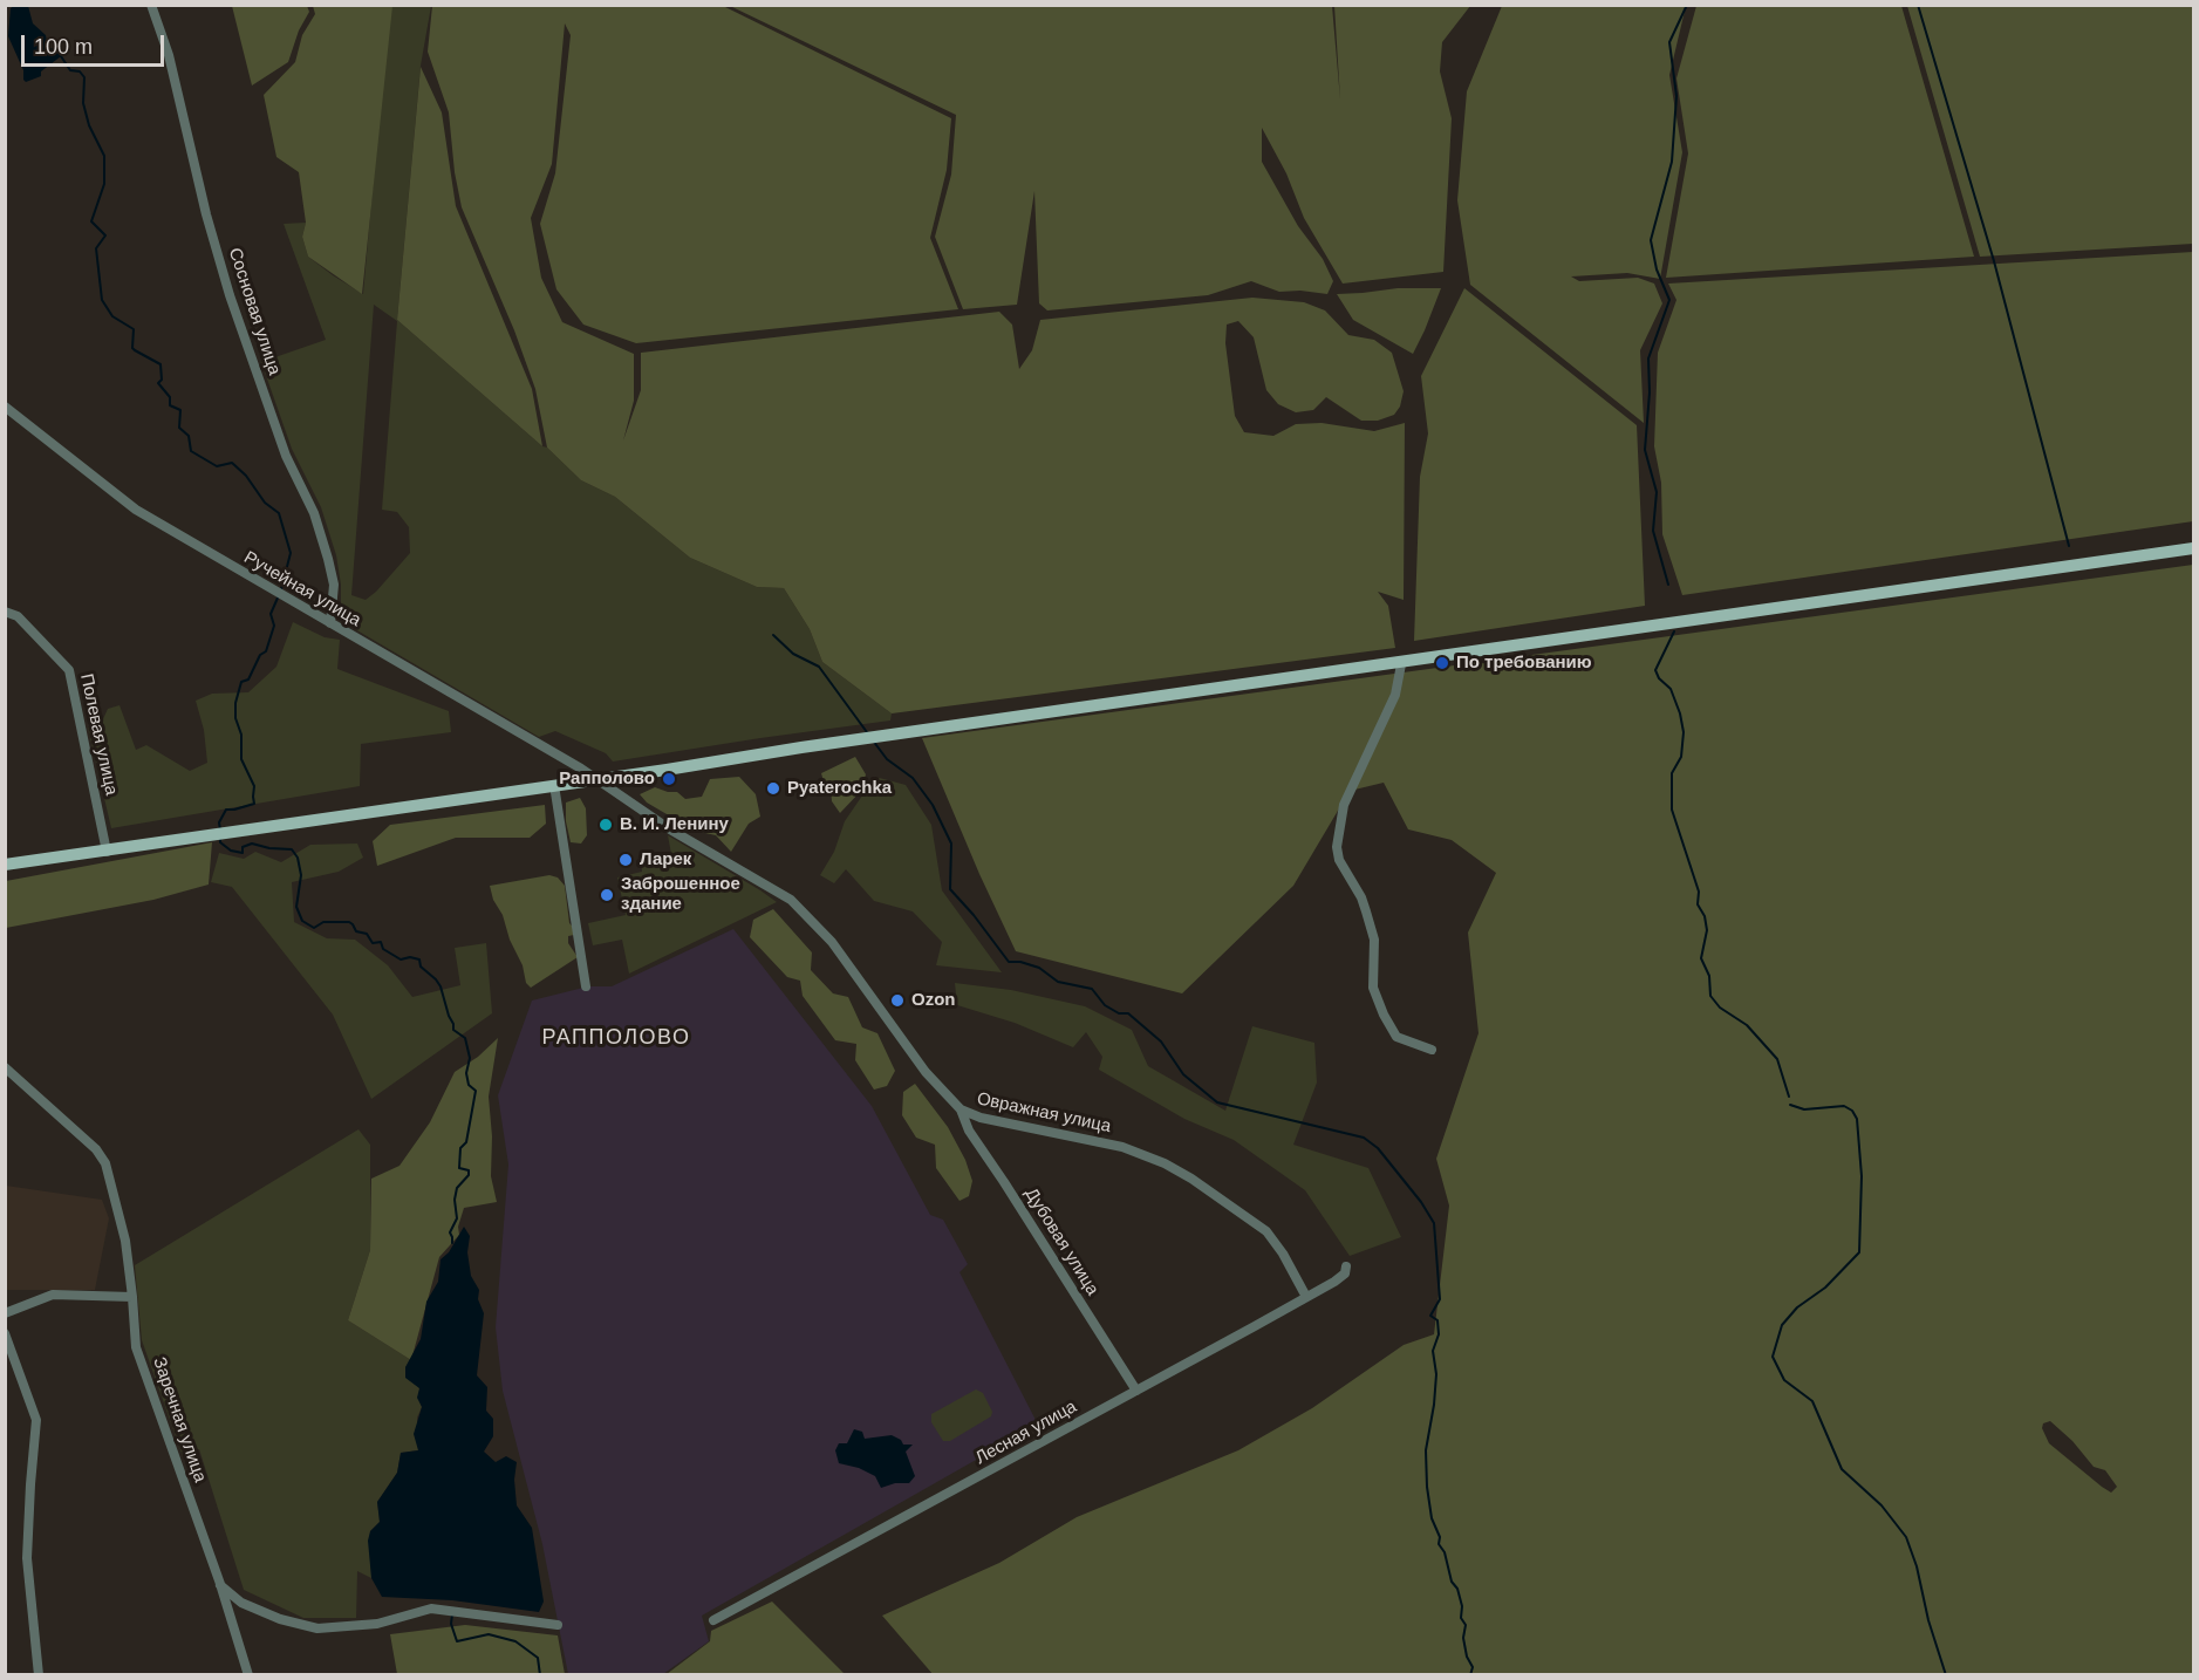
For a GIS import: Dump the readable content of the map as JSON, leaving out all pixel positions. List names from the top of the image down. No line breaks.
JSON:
{"streets":{"street":["Сосновая улица","Ручейная улица","Полевая улица","Овражная улица","Дубовая улица","Заречная улица","Лесная улица"]},"crossings":[["Сосновая улица","Ручейная улица"],["Ручейная улица","Овражная улица"],["Овражная улица","Дубовая улица"],["Овражная улица","Лесная улица"],["Дубовая улица","Лесная улица"]],"districts":["РАППОЛОВО"],"places":["По требованию","Рапполово","Pyaterochka","В. И. Ленину","Ларек","Заброшенное здание","Ozon"],"scale_bar":"100 m"}
